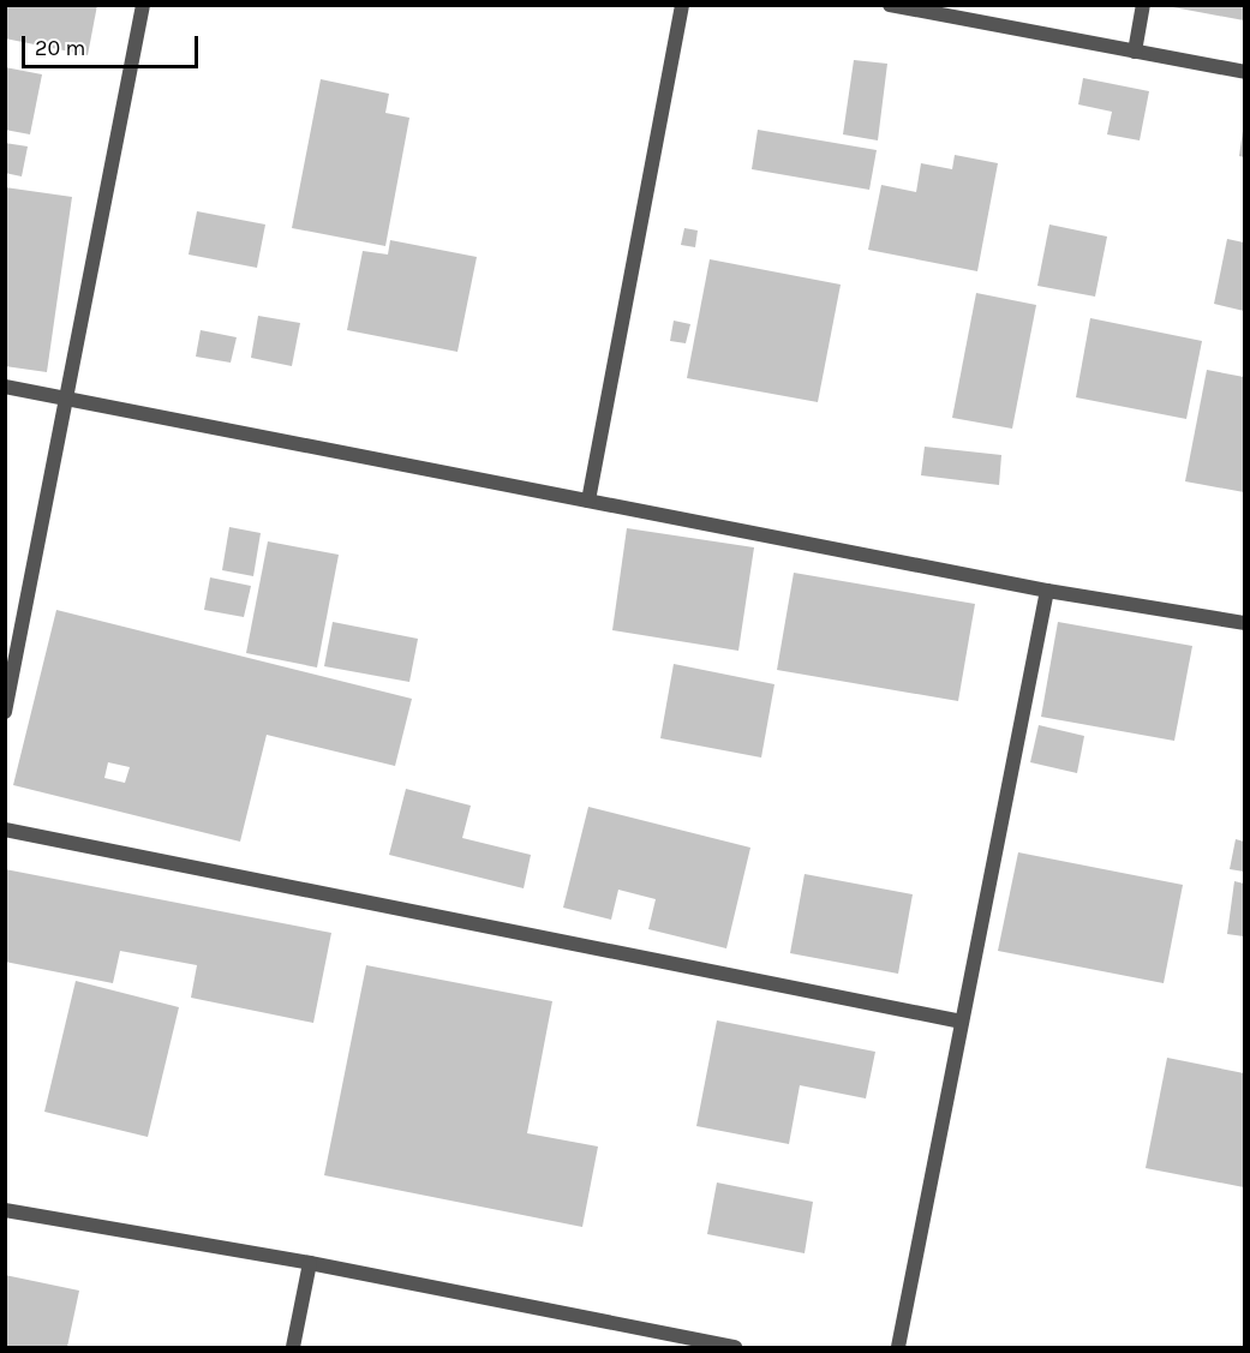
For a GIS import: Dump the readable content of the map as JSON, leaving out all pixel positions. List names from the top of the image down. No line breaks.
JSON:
{"scale_bar":"20 m"}
